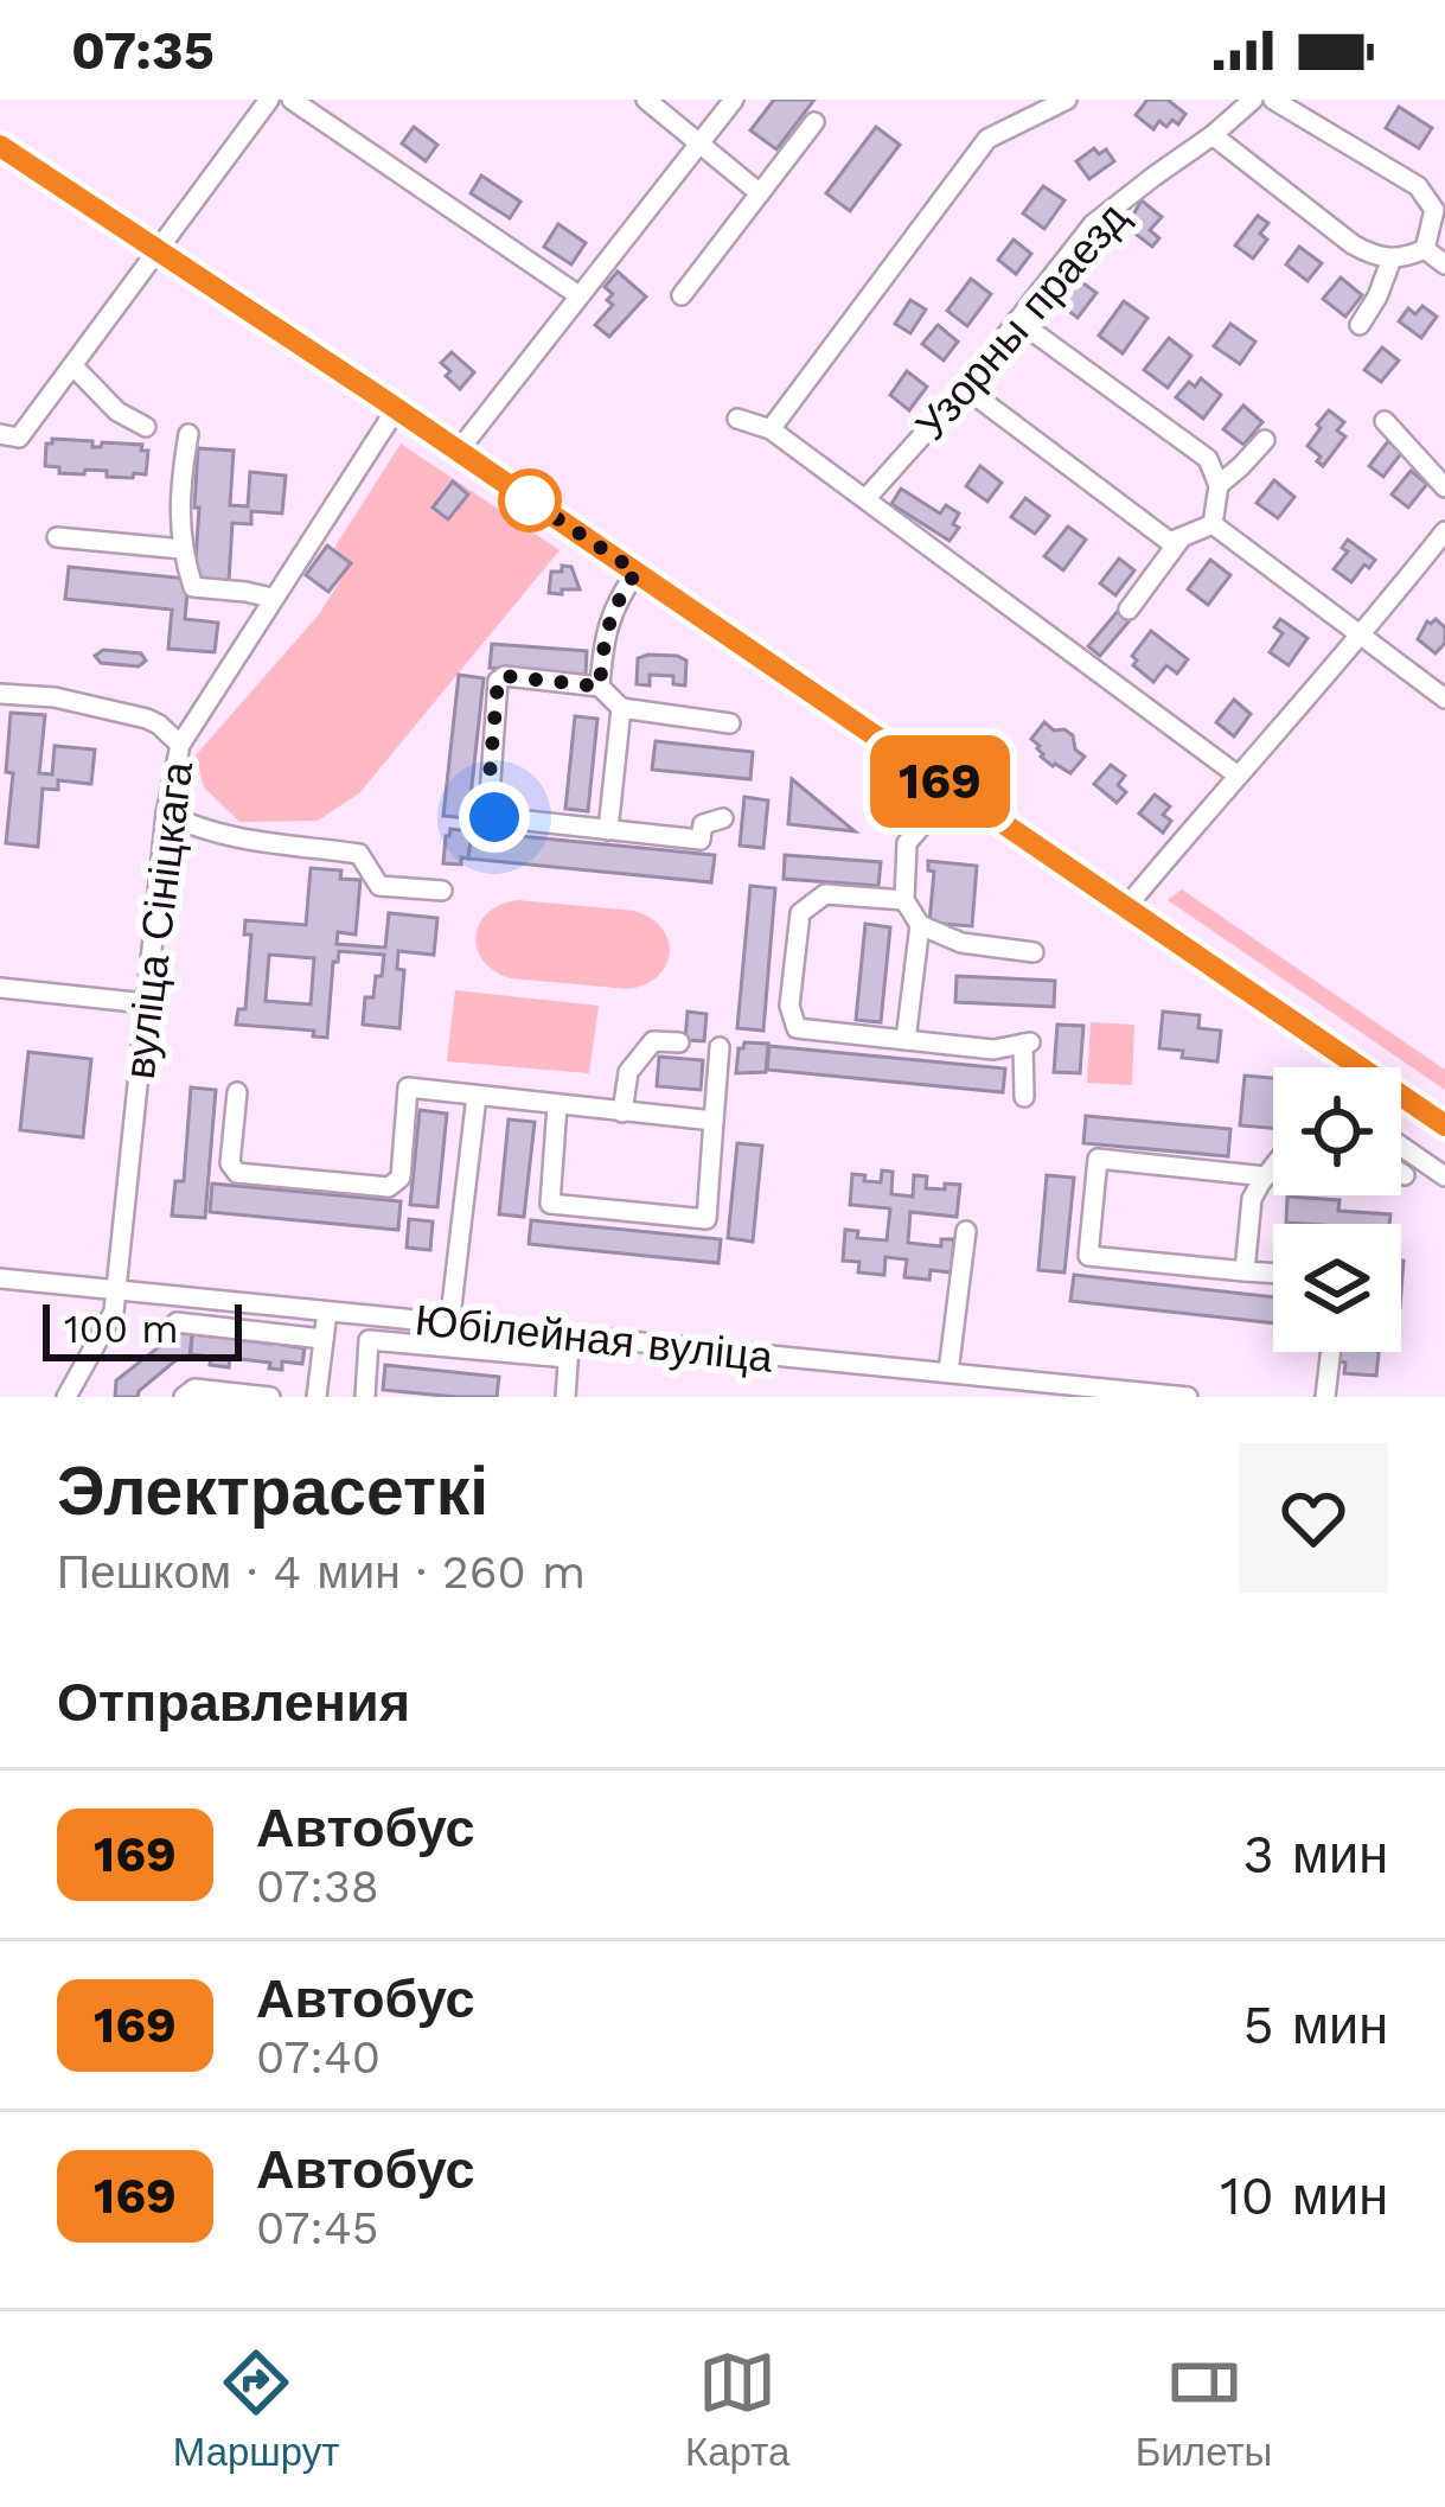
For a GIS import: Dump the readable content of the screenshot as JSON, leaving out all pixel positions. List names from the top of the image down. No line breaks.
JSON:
{"streets":{"street":["Узорны праезд","вуліца Сініцкага","Юбілейная вуліца"]},"crossings":[["вуліца Сініцкага","Юбілейная вуліца"]],"lines":["bus line 169"],"scale_bar":"100 m","page":{"status":"07:35","on_map":"169","scale":"100 m","heading":[["Электрасеткі","Пешком · 4 мин · 260 m"],"Отправления"],"list":[{"mark":"169","name":"Автобус","note":"07:38","value":"3 мин"},{"mark":"169","name":"Автобус","note":"07:40","value":"5 мин"},{"mark":"169","name":"Автобус","note":"07:45","value":"10 мин"}],"tabs":["Маршрут","Карта","Билеты"]}}
